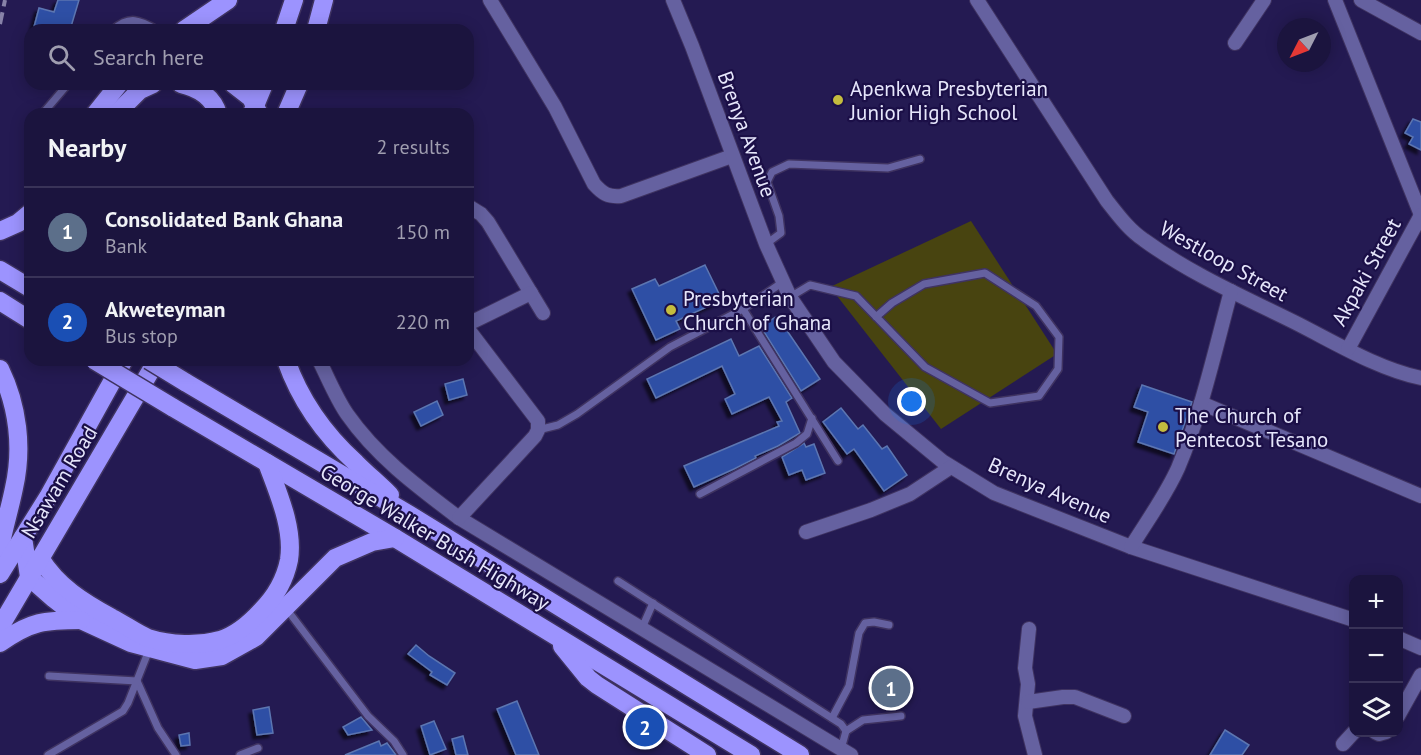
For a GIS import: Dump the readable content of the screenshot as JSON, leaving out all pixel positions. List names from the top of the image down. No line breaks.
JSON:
{"streets":{"highway":["Nsawam Road","George Walker Bush Highway"],"street":["Brenya Avenue","Westloop Street","Akpaki Street"]},"crossings":[["Westloop Street","Akpaki Street"]],"places":["Apenkwa Presbyterian Junior High School","Presbyterian Church of Ghana","The Church of Pentecost Tesano"],"north":"bottom left","page":{"search":"Search here","heading":["Nearby","2 results"],"list":[{"mark":"1","name":"Consolidated Bank Ghana","note":"Bank","value":"150 m"},{"mark":"2","name":"Akweteyman","note":"Bus stop","value":"220 m"}],"map_buttons":["+","−"],"pins":["1","2"]}}
